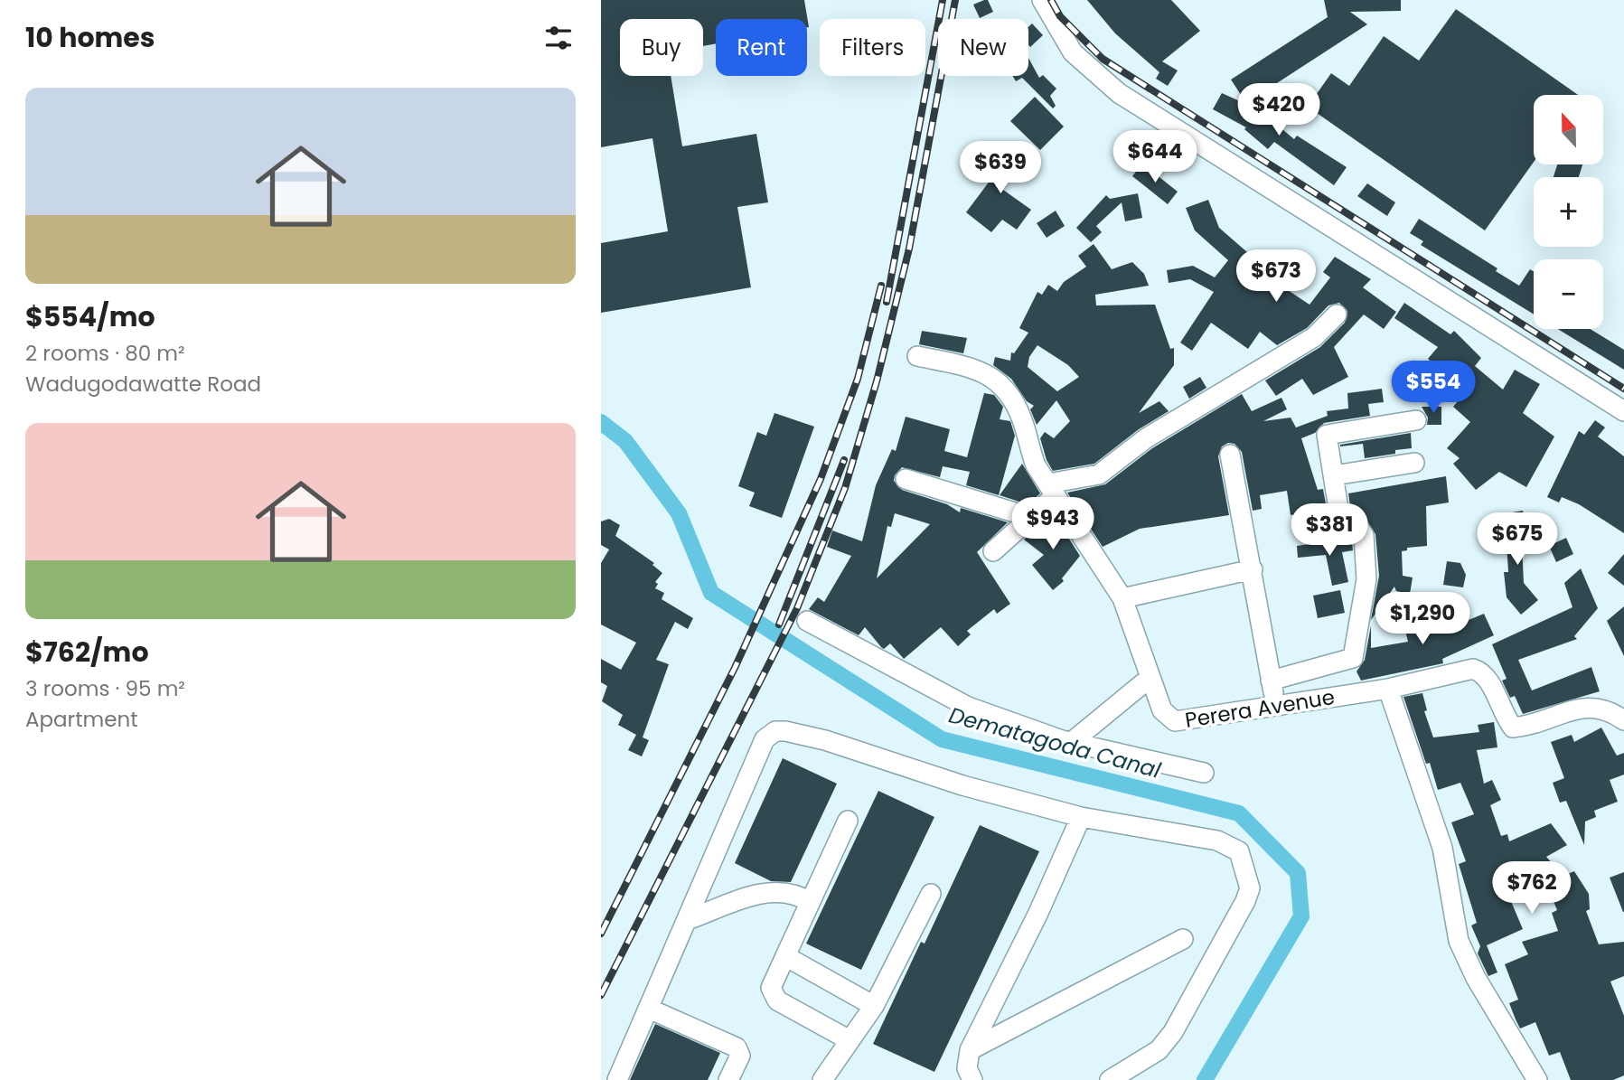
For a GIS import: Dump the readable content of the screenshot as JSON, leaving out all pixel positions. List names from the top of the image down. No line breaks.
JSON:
{"streets":{"street":["Perera Avenue"]},"water":["Dematagoda Canal"],"north":"top","page":{"heading":"10 homes","chip":["Buy","Rent","Filters","New"],"list":[{"name":"$554/mo","note":"2 rooms · 80 m² · Wadugodawatte Road"},{"name":"$762/mo","note":"3 rooms · 95 m² · Apartment"}],"price":["$420","$644","$639","$673","$554","$943","$381","$675","$1,290","$762"],"map_buttons":["+","−"]}}
